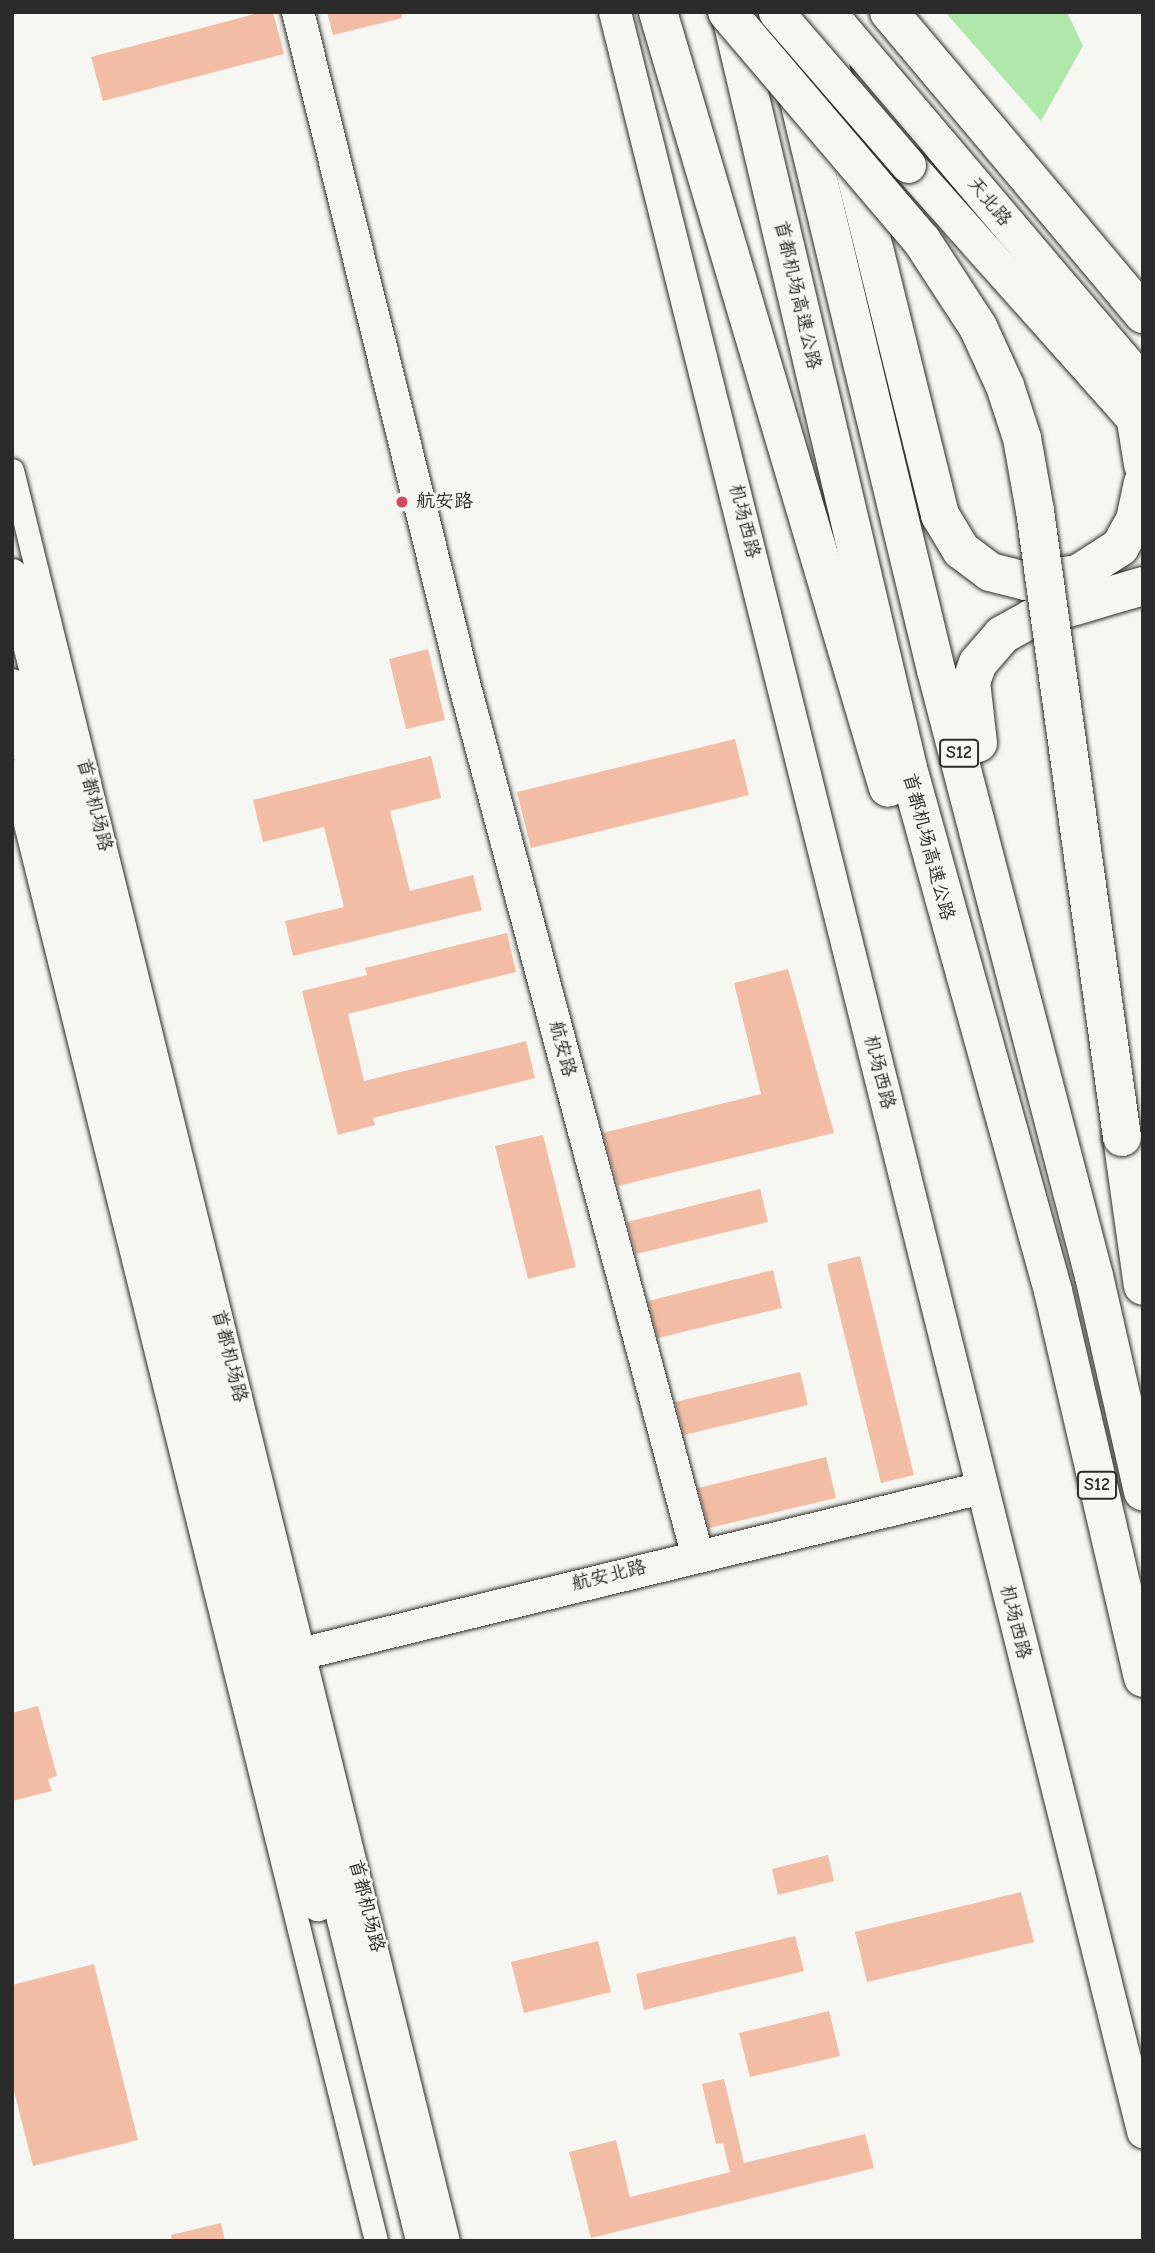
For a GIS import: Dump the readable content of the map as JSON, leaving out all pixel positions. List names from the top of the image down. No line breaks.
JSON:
{"streets":{"highway":["首都机场高速公路","S12"],"main road":["天北路"],"street":["机场西路","首都机场路","航安路","航安北路"]},"crossings":[["天北路","S12"],["机场西路","航安北路"],["首都机场路","航安北路"],["航安路","航安北路"]],"places":["航安路"]}
